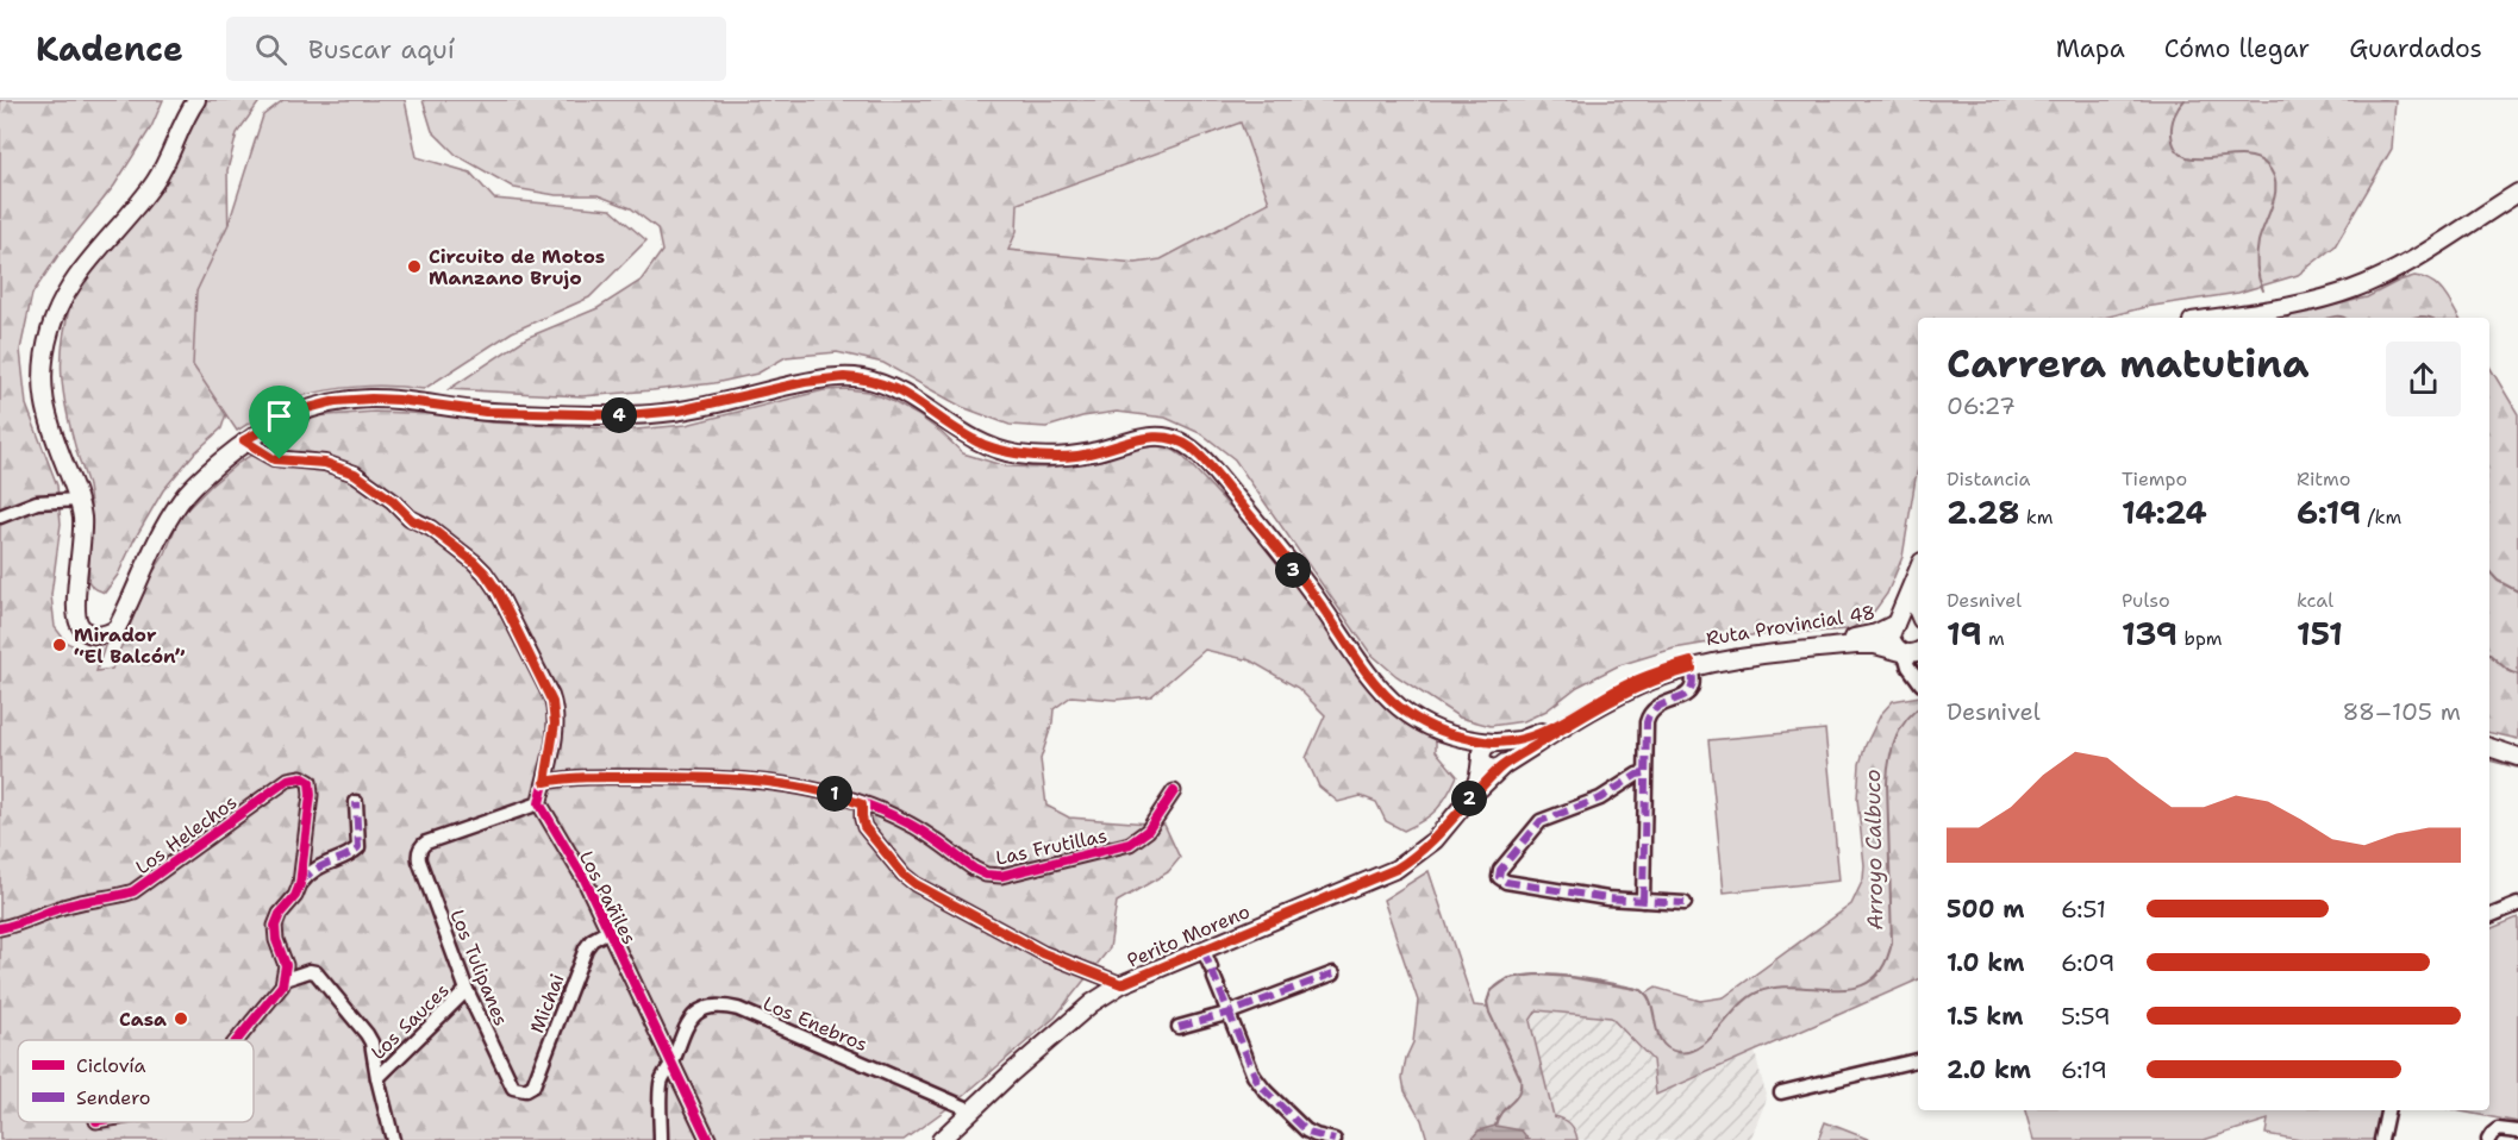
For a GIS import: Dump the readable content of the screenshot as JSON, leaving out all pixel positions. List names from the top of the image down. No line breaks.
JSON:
{"streets":{"main road":["Ruta Provincial 48","Perito Moreno"],"street":["Los Helechos","Las Frutillas","Los Pañiles","Los Tulipanes","Michai","Los Sauces","Los Enebros"]},"crossings":[["Ruta Provincial 48","Perito Moreno"],["Los Pañiles","Los Tulipanes"],["Los Pañiles","Michai"],["Los Pañiles","Los Enebros"],["Perito Moreno","Los Enebros"],["Los Tulipanes","Michai"],["Los Tulipanes","Los Sauces"]],"water":["Arroyo Calbuco"],"places":["Circuito de Motos Manzano Brujo","Mirador “El Balcón”","Casa"],"legend":["Ciclovía","Sendero"],"page":{"header":"Kadence","search":"Buscar aquí","nav":["Mapa","Cómo llegar","Guardados"],"heading":["Carrera matutina","06:27"],"pins":["4","3","1","2"],"stats":[["Distancia","2.28 km"],["Tiempo","14:24"],["Ritmo","6:19 /km"],["Desnivel","19 m"],["Pulso","139 bpm"],["kcal","151"]],"chart":["Desnivel","88–105 m"],"list":[{"name":"500 m","note":"6:51"},{"name":"1.0 km","note":"6:09"},{"name":"1.5 km","note":"5:59"},{"name":"2.0 km","note":"6:19"}]}}
